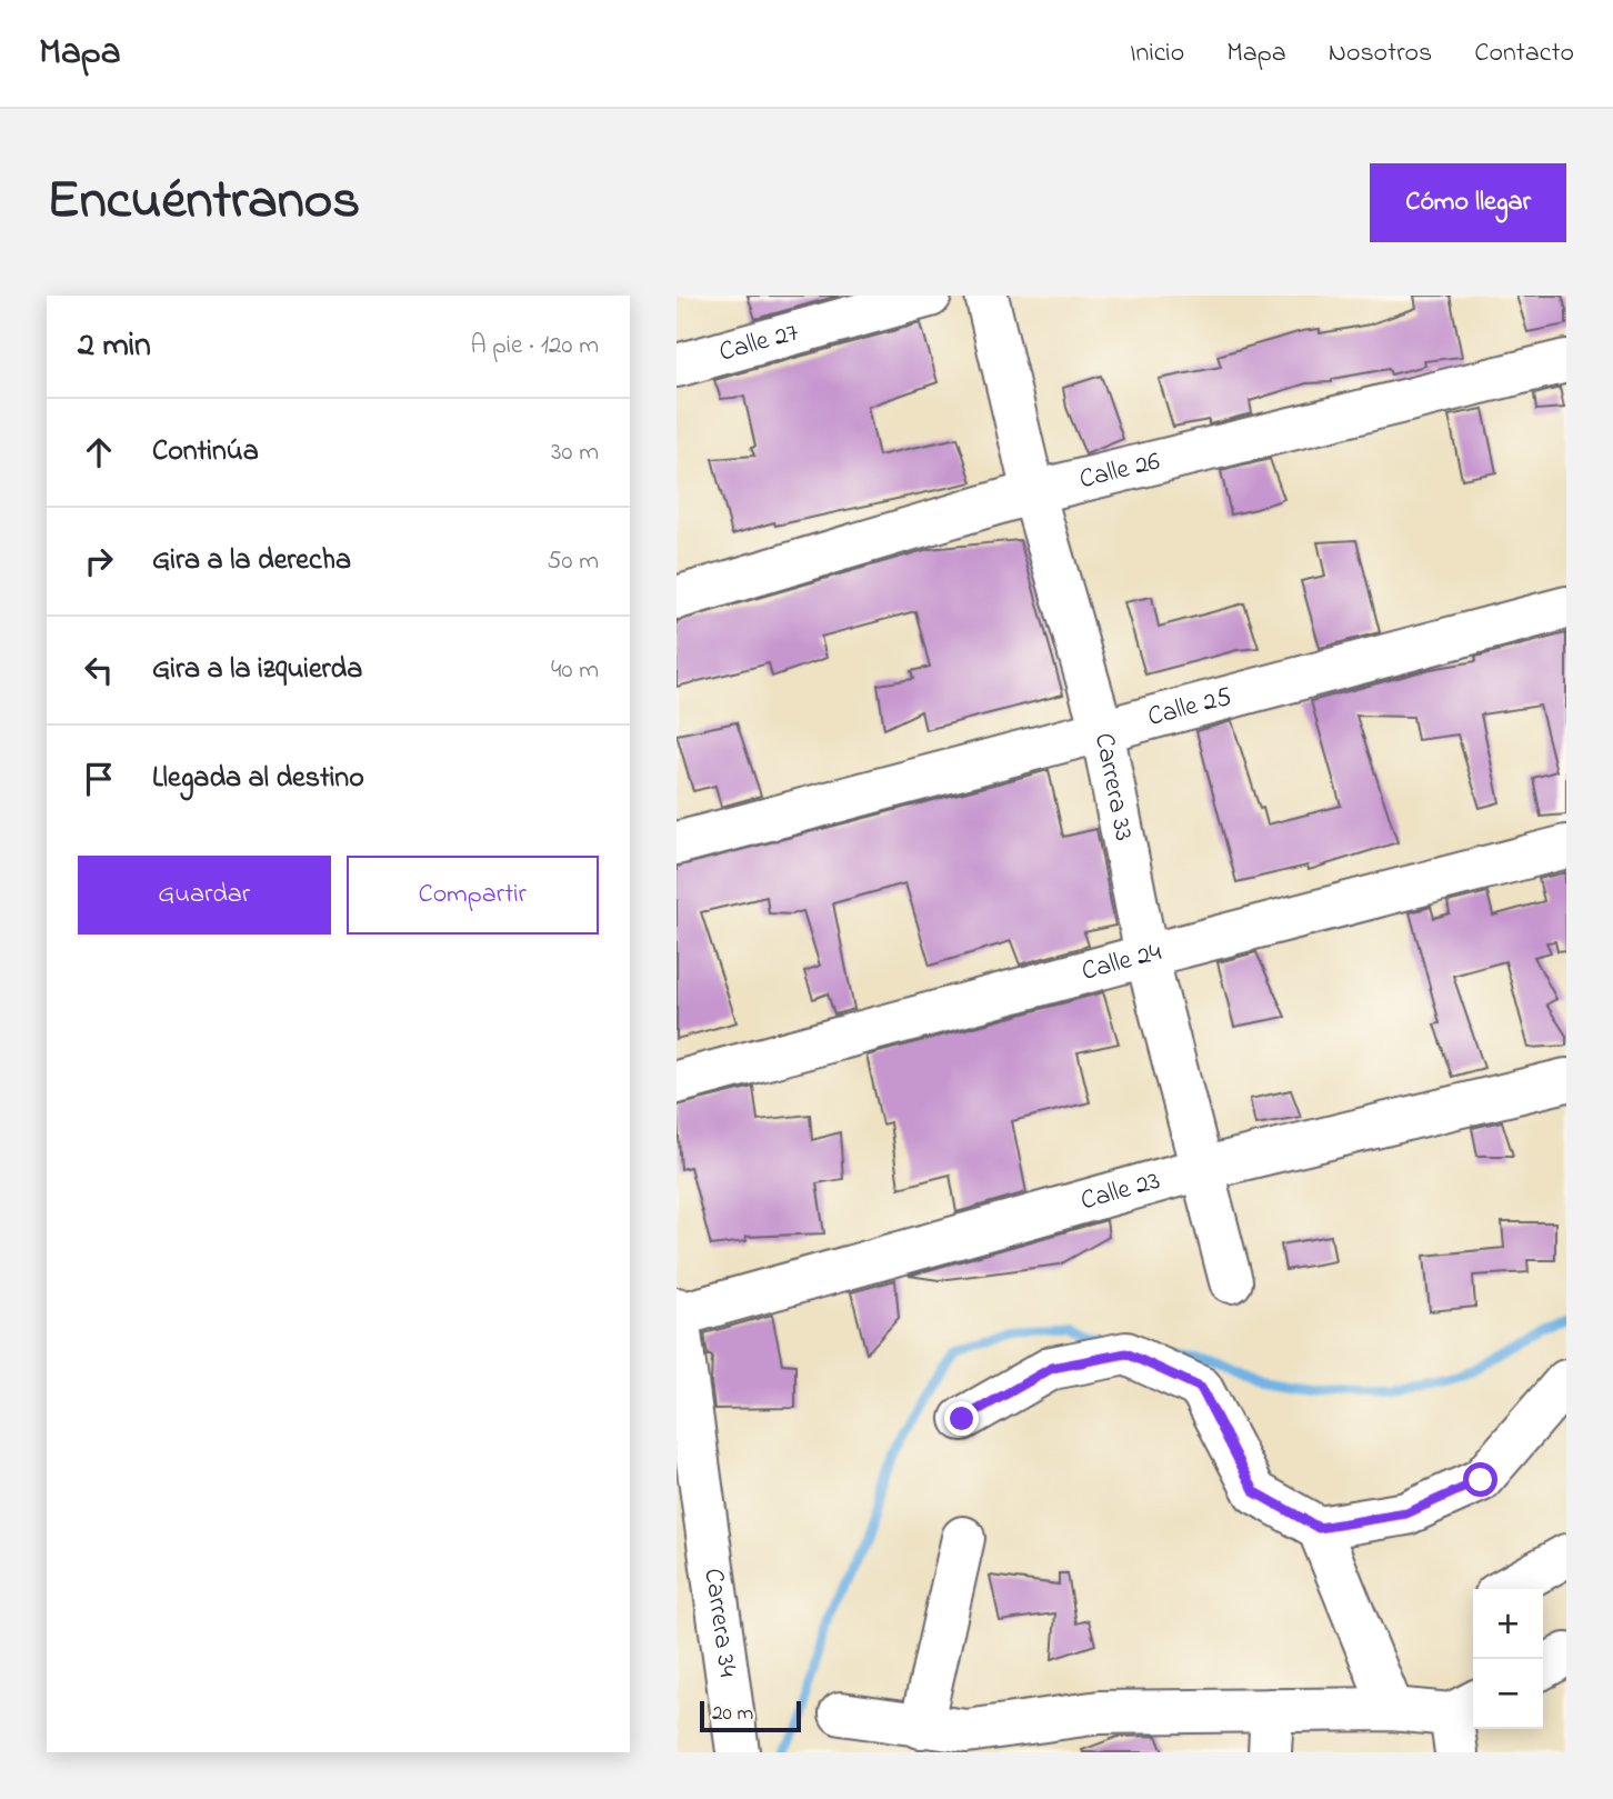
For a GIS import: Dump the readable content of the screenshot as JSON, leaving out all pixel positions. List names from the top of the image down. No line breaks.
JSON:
{"streets":{"street":["Calle 27","Calle 26","Calle 25","Carrera 33","Calle 24","Calle 23","Carrera 34"]},"crossings":[["Calle 26","Carrera 33"],["Calle 25","Carrera 33"],["Carrera 33","Calle 24"],["Carrera 33","Calle 23"],["Calle 23","Carrera 34"]],"scale_bar":"20 m","page":{"header":"Mapa","nav":["Inicio","Mapa","Nosotros","Contacto"],"title":"Encuéntranos","buttons":["Cómo llegar",["Guardar","Compartir"]],"heading":["2 min","A pie · 120 m"],"list":[["Continúa","30 m"],["Gira a la derecha","50 m"],["Gira a la izquierda","40 m"],"Llegada al destino"],"map_buttons":["+","−"],"scale":"20 m"}}
